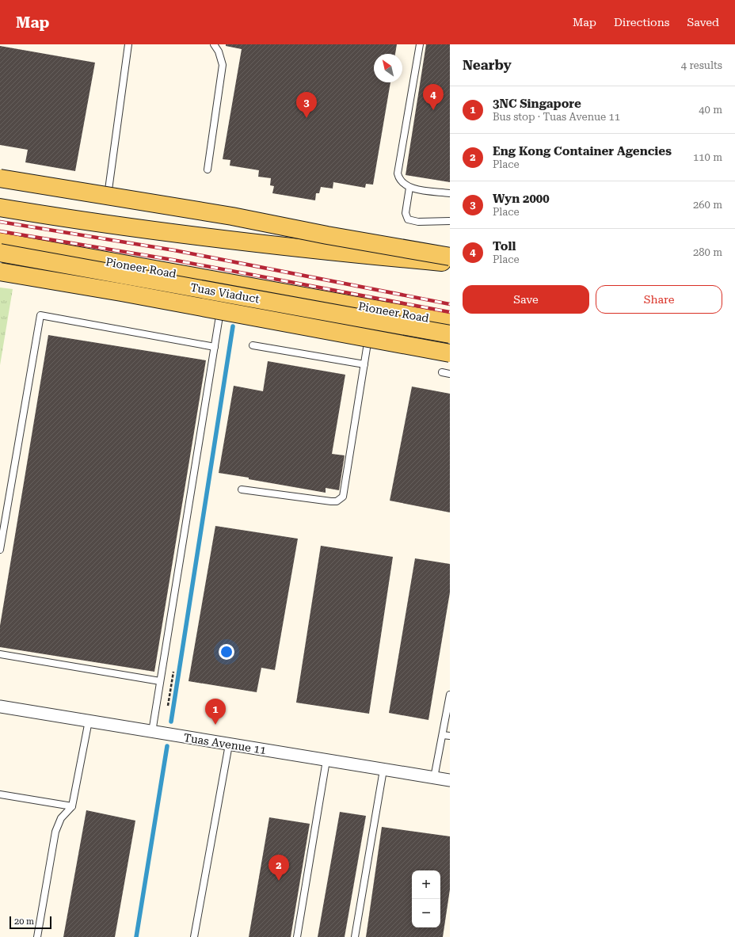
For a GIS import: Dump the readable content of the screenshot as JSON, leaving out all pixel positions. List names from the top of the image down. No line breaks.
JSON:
{"streets":{"main road":["Pioneer Road","Tuas Viaduct"],"street":["Tuas Avenue 11"]},"crossings":[["Pioneer Road","Tuas Viaduct"]],"scale_bar":"20 m","north":"top left","page":{"header":"Map","nav":["Map","Directions","Saved"],"heading":["Nearby","4 results"],"pins":["4","3","1","2"],"list":[{"mark":"1","name":"3NC Singapore","note":"Bus stop · Tuas Avenue 11","value":"40 m"},{"mark":"2","name":"Eng Kong Container Agencies","note":"Place","value":"110 m"},{"mark":"3","name":"Wyn 2000","note":"Place","value":"260 m"},{"mark":"4","name":"Toll","note":"Place","value":"280 m"}],"buttons":["Save","Share"],"map_buttons":["+","−"],"scale":"20 m"}}
